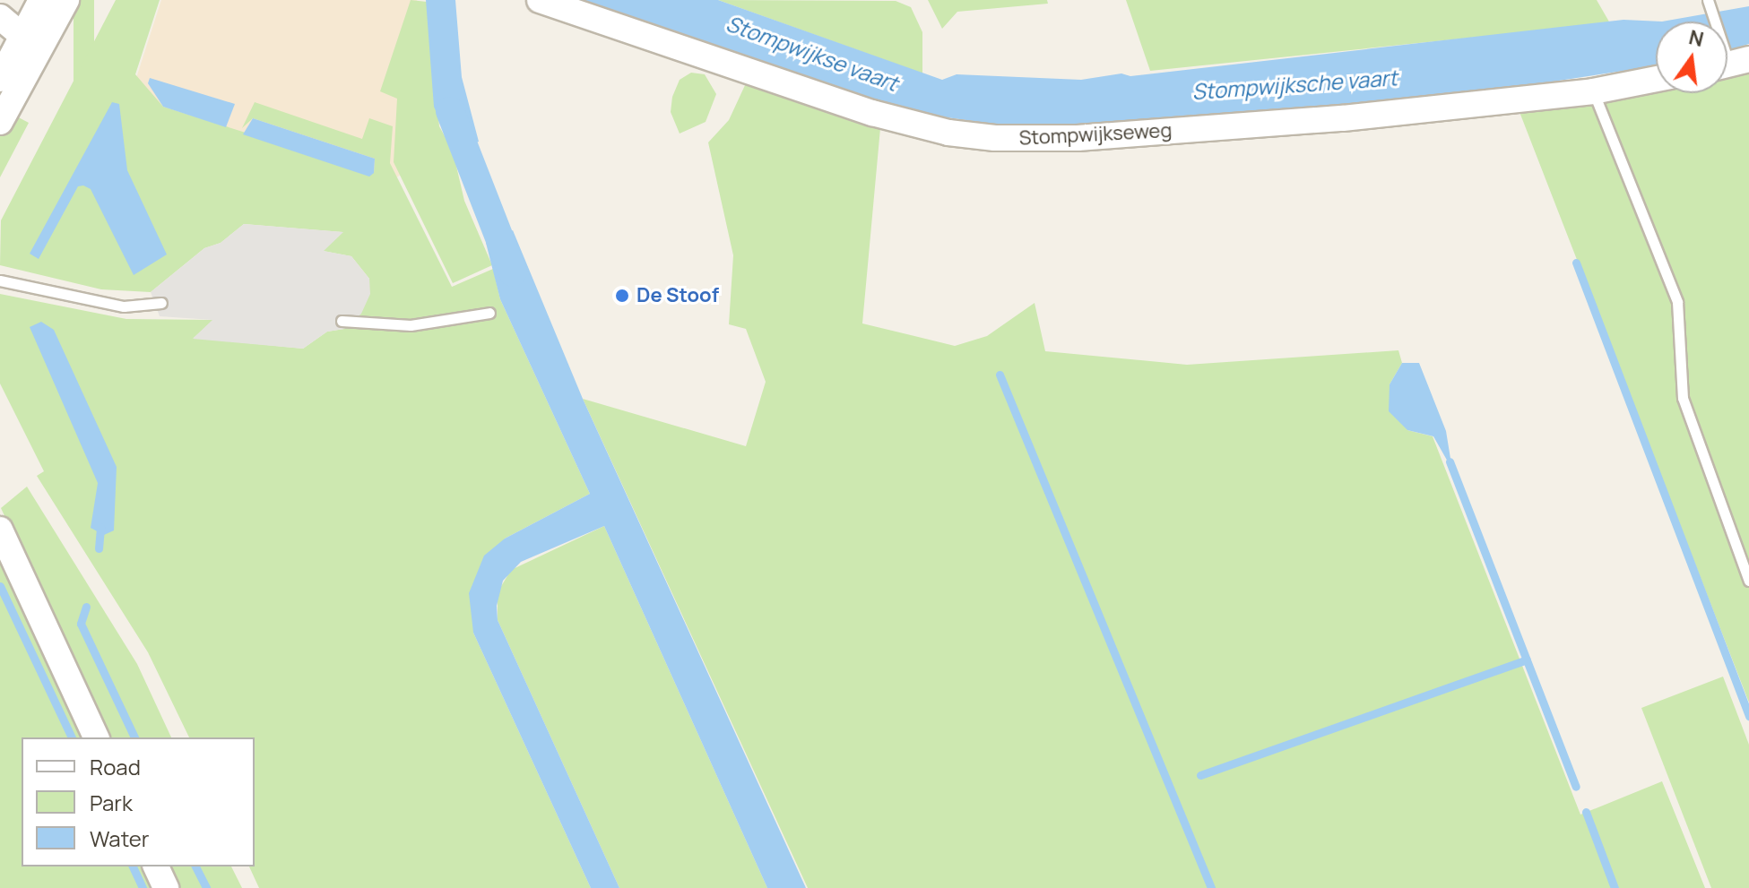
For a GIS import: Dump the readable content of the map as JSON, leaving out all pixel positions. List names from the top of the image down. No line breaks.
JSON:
{"streets":{"street":["Stompwijkseweg"]},"water":["Stompwijkse vaart","Stompwijksche vaart"],"places":["De Stoof"],"legend":["Road","Park","Water"],"north":"top"}
